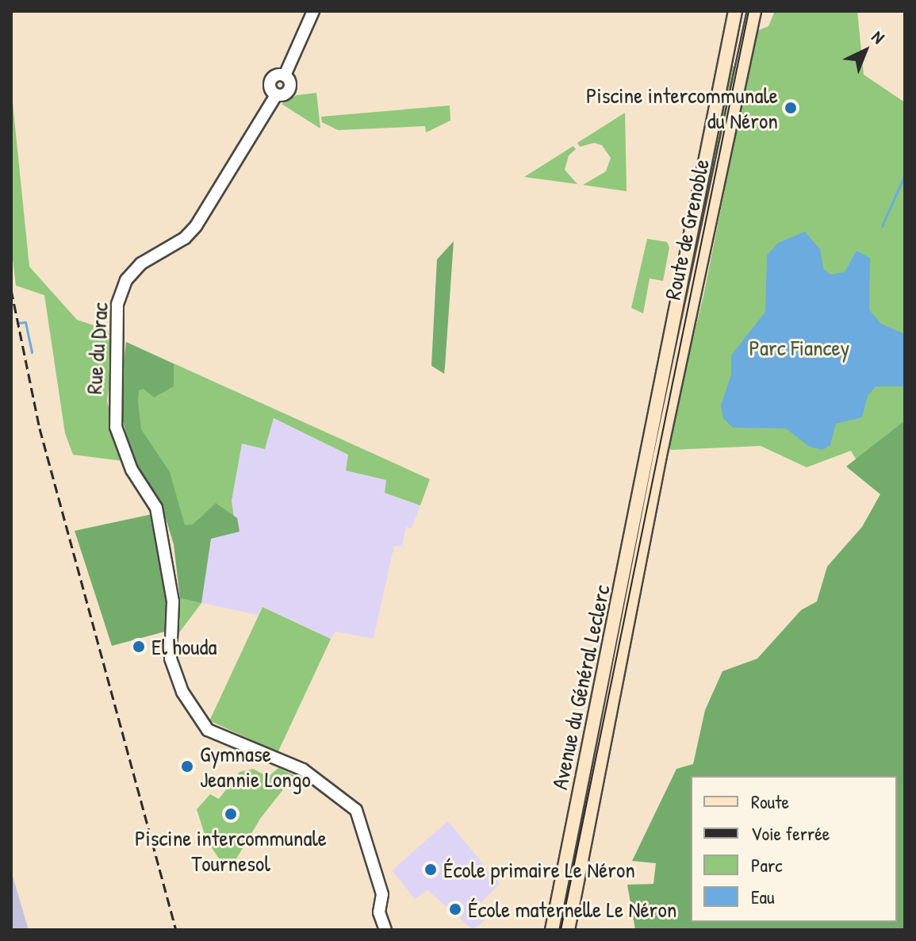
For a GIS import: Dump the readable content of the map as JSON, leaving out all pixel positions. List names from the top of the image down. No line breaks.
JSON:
{"streets":{"main road":["Route de Grenoble","Avenue du Général Leclerc"],"street":["Rue du Drac"]},"crossings":[["Route de Grenoble","Avenue du Général Leclerc"]],"parks":["Parc Fiancey"],"places":["Piscine intercommunale du Néron","El houda","Gymnase Jeannie Longo","Piscine intercommunale Tournesol","École primaire Le Néron","École maternelle Le Néron"],"legend":["Route","Voie ferrée","Parc","Eau"],"north":"top right"}
